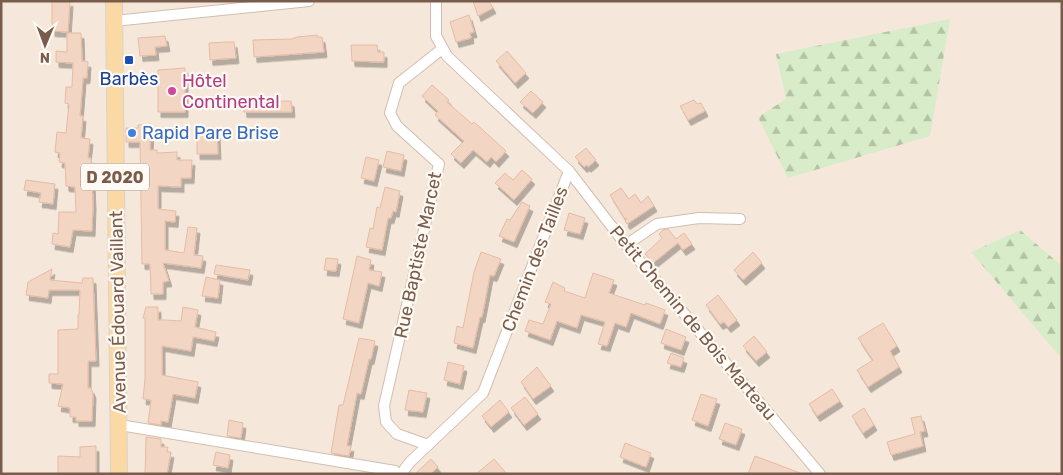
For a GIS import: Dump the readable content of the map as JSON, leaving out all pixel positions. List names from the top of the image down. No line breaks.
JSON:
{"streets":{"main road":["D 2020","Avenue Édouard Vaillant"],"street":["Rue Baptiste Marcet","Chemin des Tailles","Petit Chemin de Bois Marteau"]},"crossings":[["Rue Baptiste Marcet","Chemin des Tailles"],["Chemin des Tailles","Petit Chemin de Bois Marteau"]],"places":{"transit":["Barbès"],"other":["Hôtel Continental","Rapid Pare Brise"]},"north":"bottom"}
